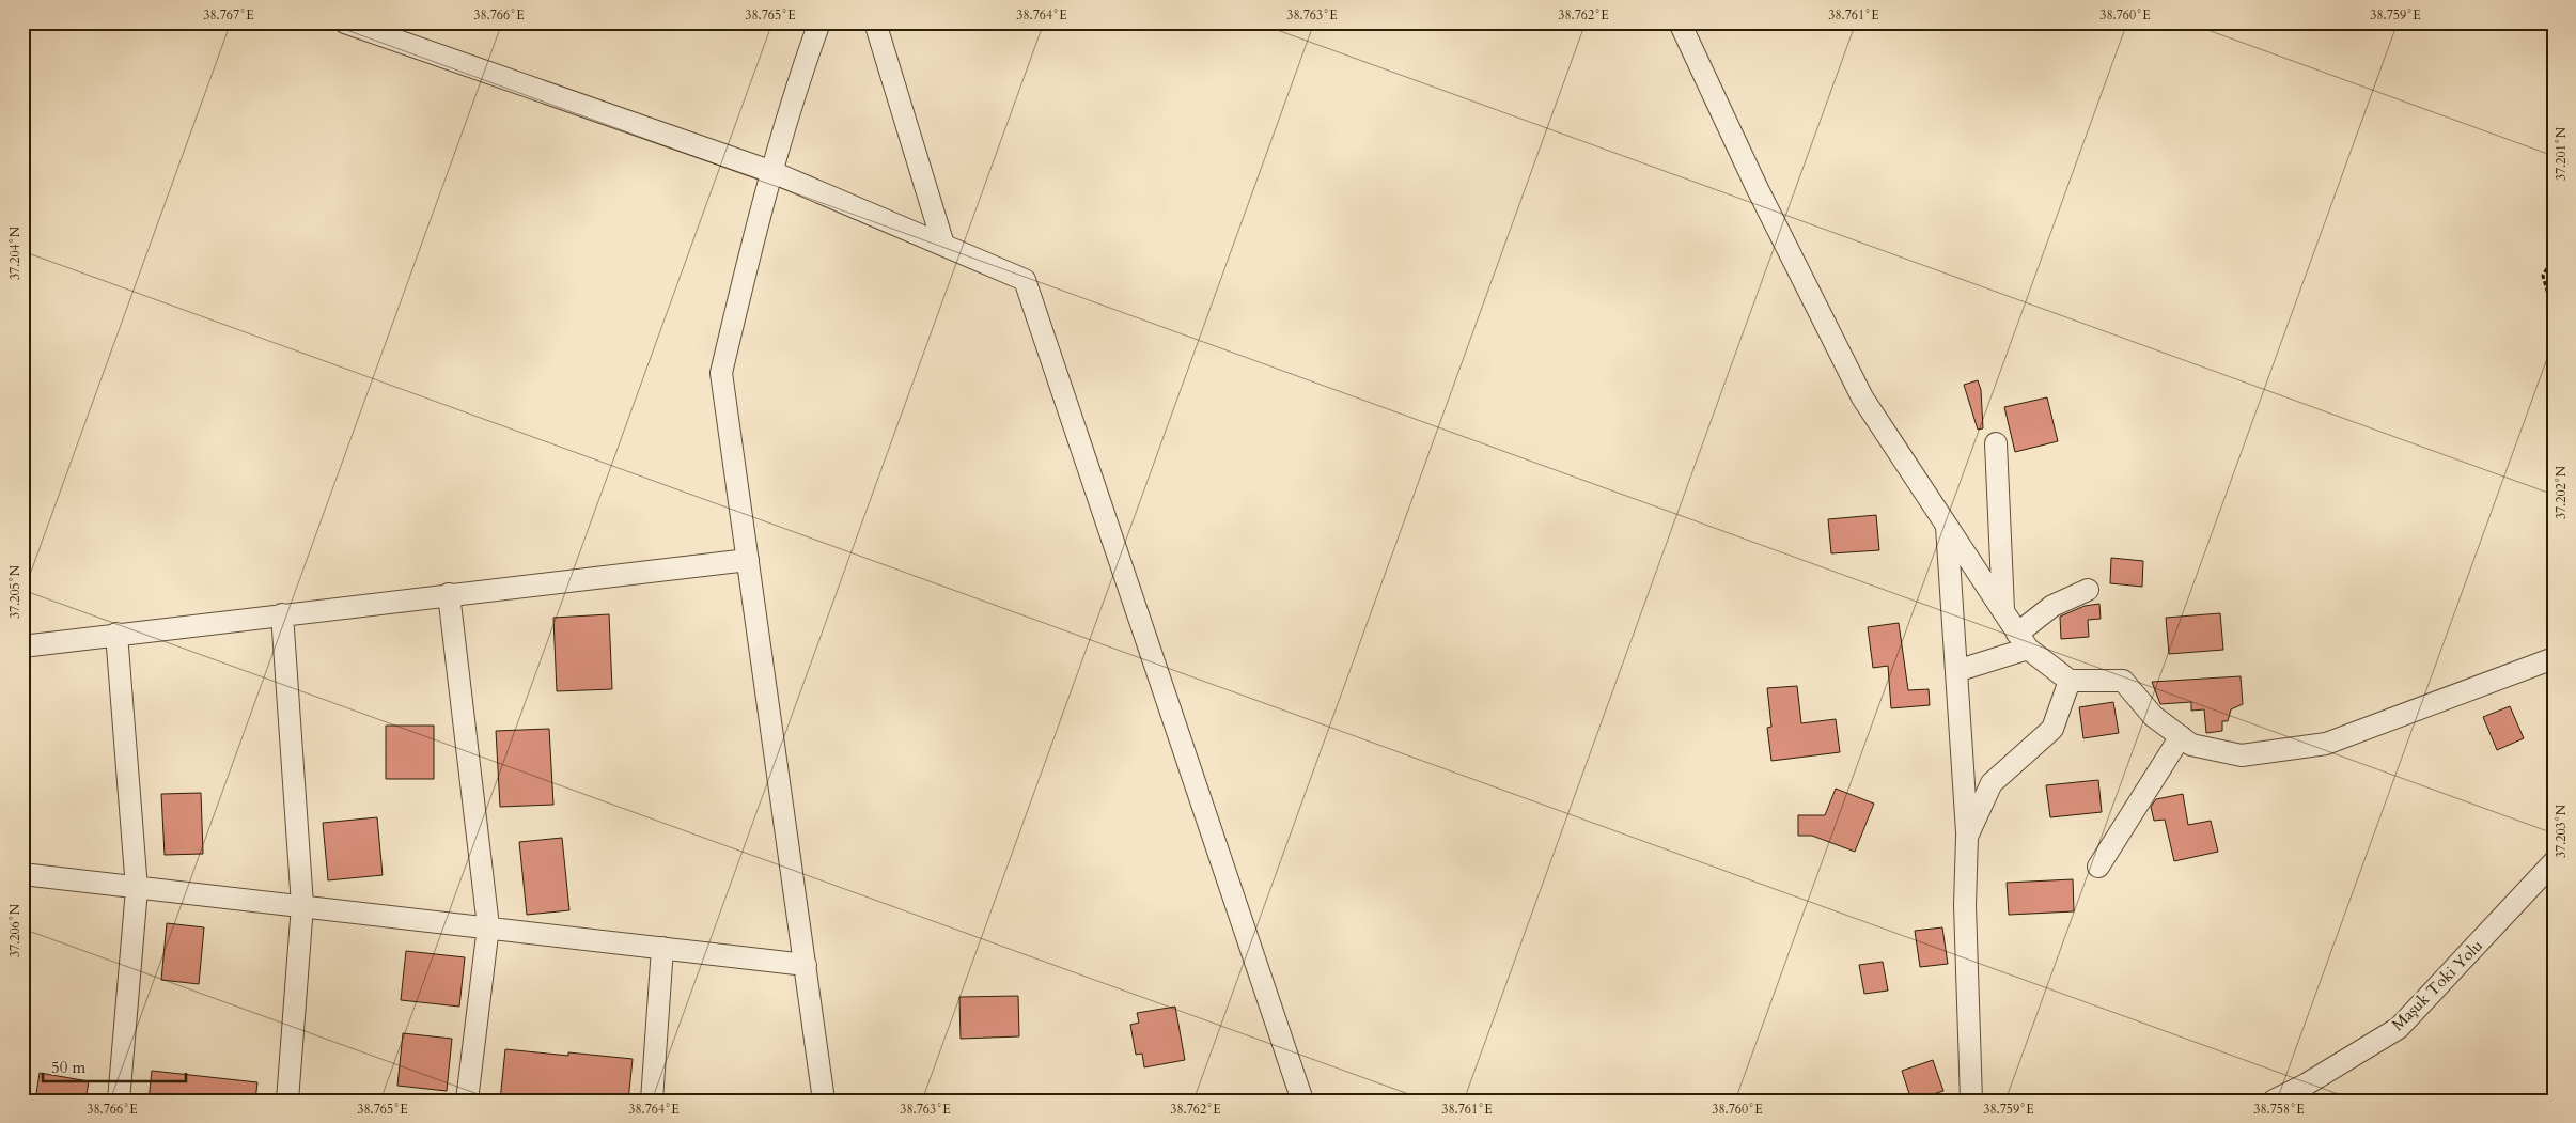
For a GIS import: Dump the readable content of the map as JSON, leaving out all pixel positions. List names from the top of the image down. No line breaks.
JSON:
{"streets":{"street":["Maşuk Toki Yolu"]},"scale_bar":"50 m","coordinates":["38.767°E","38.766°E","38.765°E","38.764°E","38.763°E","38.762°E","38.761°E","38.760°E","38.759°E","37.201°N","37.204°N","37.202°N","37.205°N","37.203°N","37.206°N","38.758°E"]}
